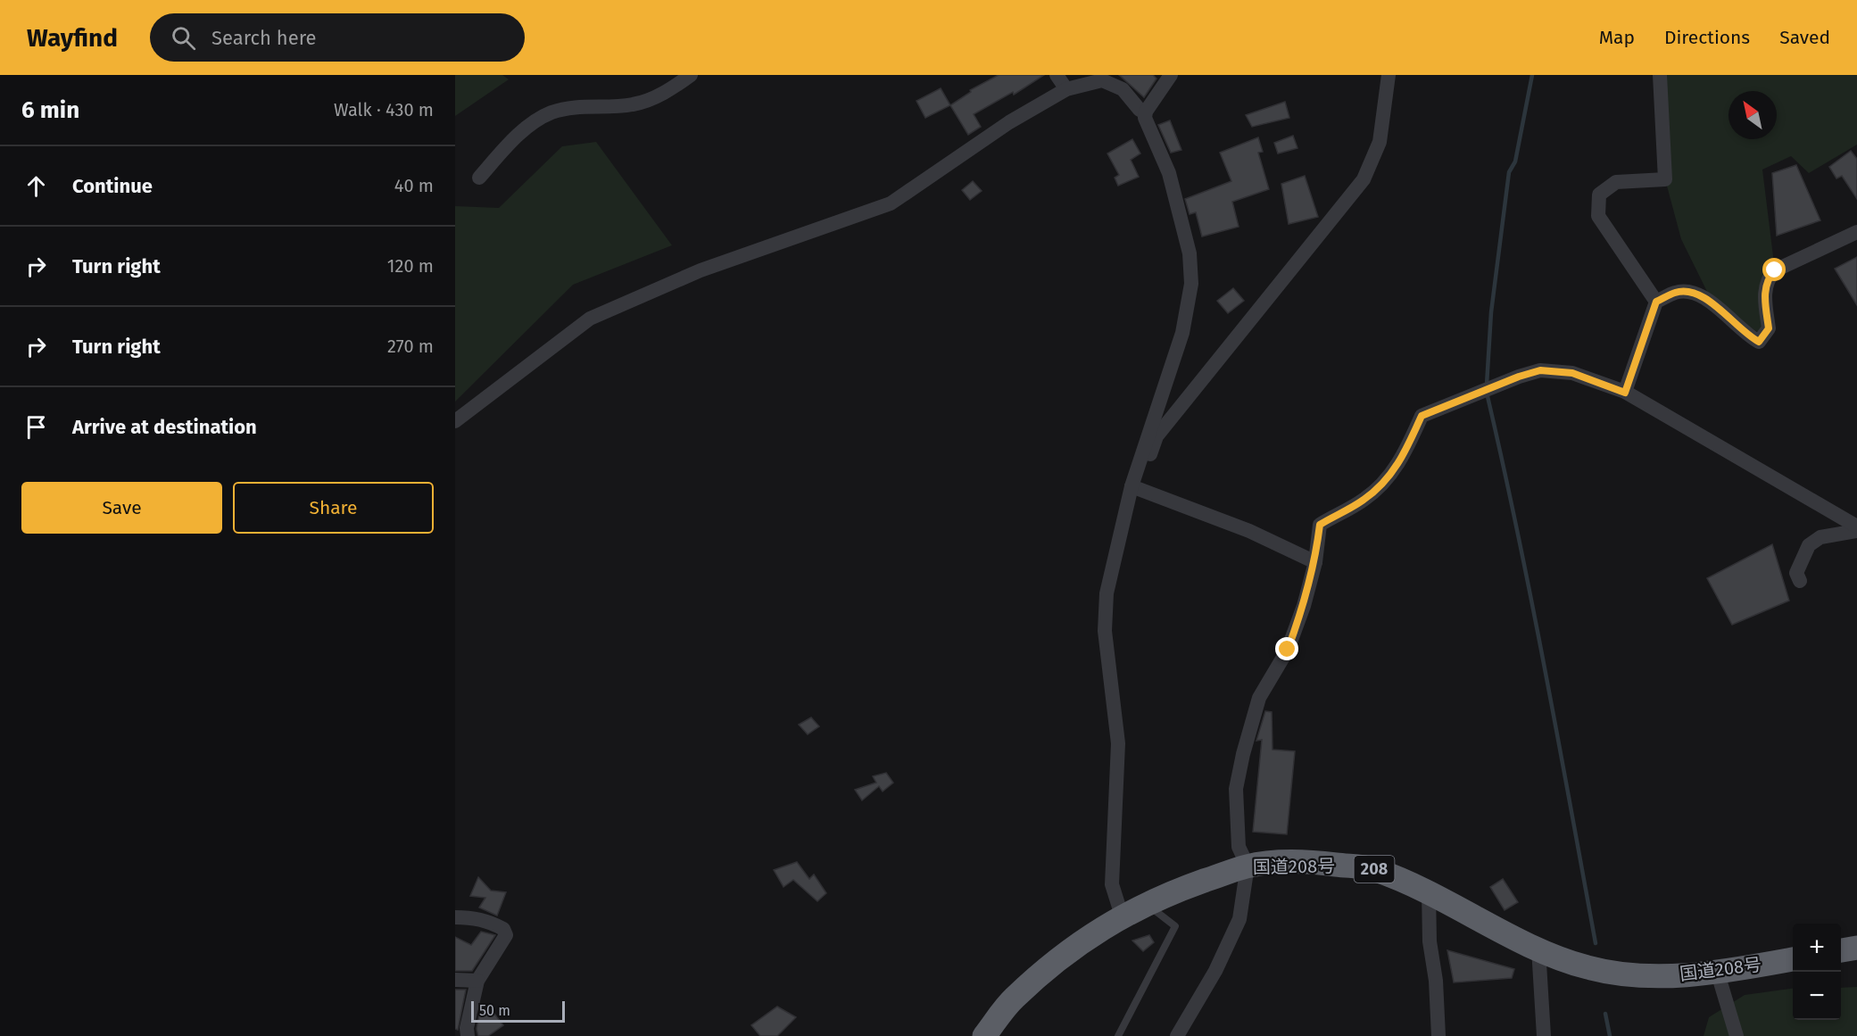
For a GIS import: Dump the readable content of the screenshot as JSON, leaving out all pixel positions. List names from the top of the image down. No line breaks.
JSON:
{"streets":{"highway":["国道208号","208"]},"scale_bar":"50 m","north":"top left","page":{"header":"Wayfind","search":"Search here","nav":["Map","Directions","Saved"],"heading":["6 min","Walk · 430 m"],"list":[["Continue","40 m"],["Turn right","120 m"],["Turn right","270 m"],"Arrive at destination"],"buttons":["Save","Share"],"map_buttons":["+","−"],"scale":"50 m"}}
